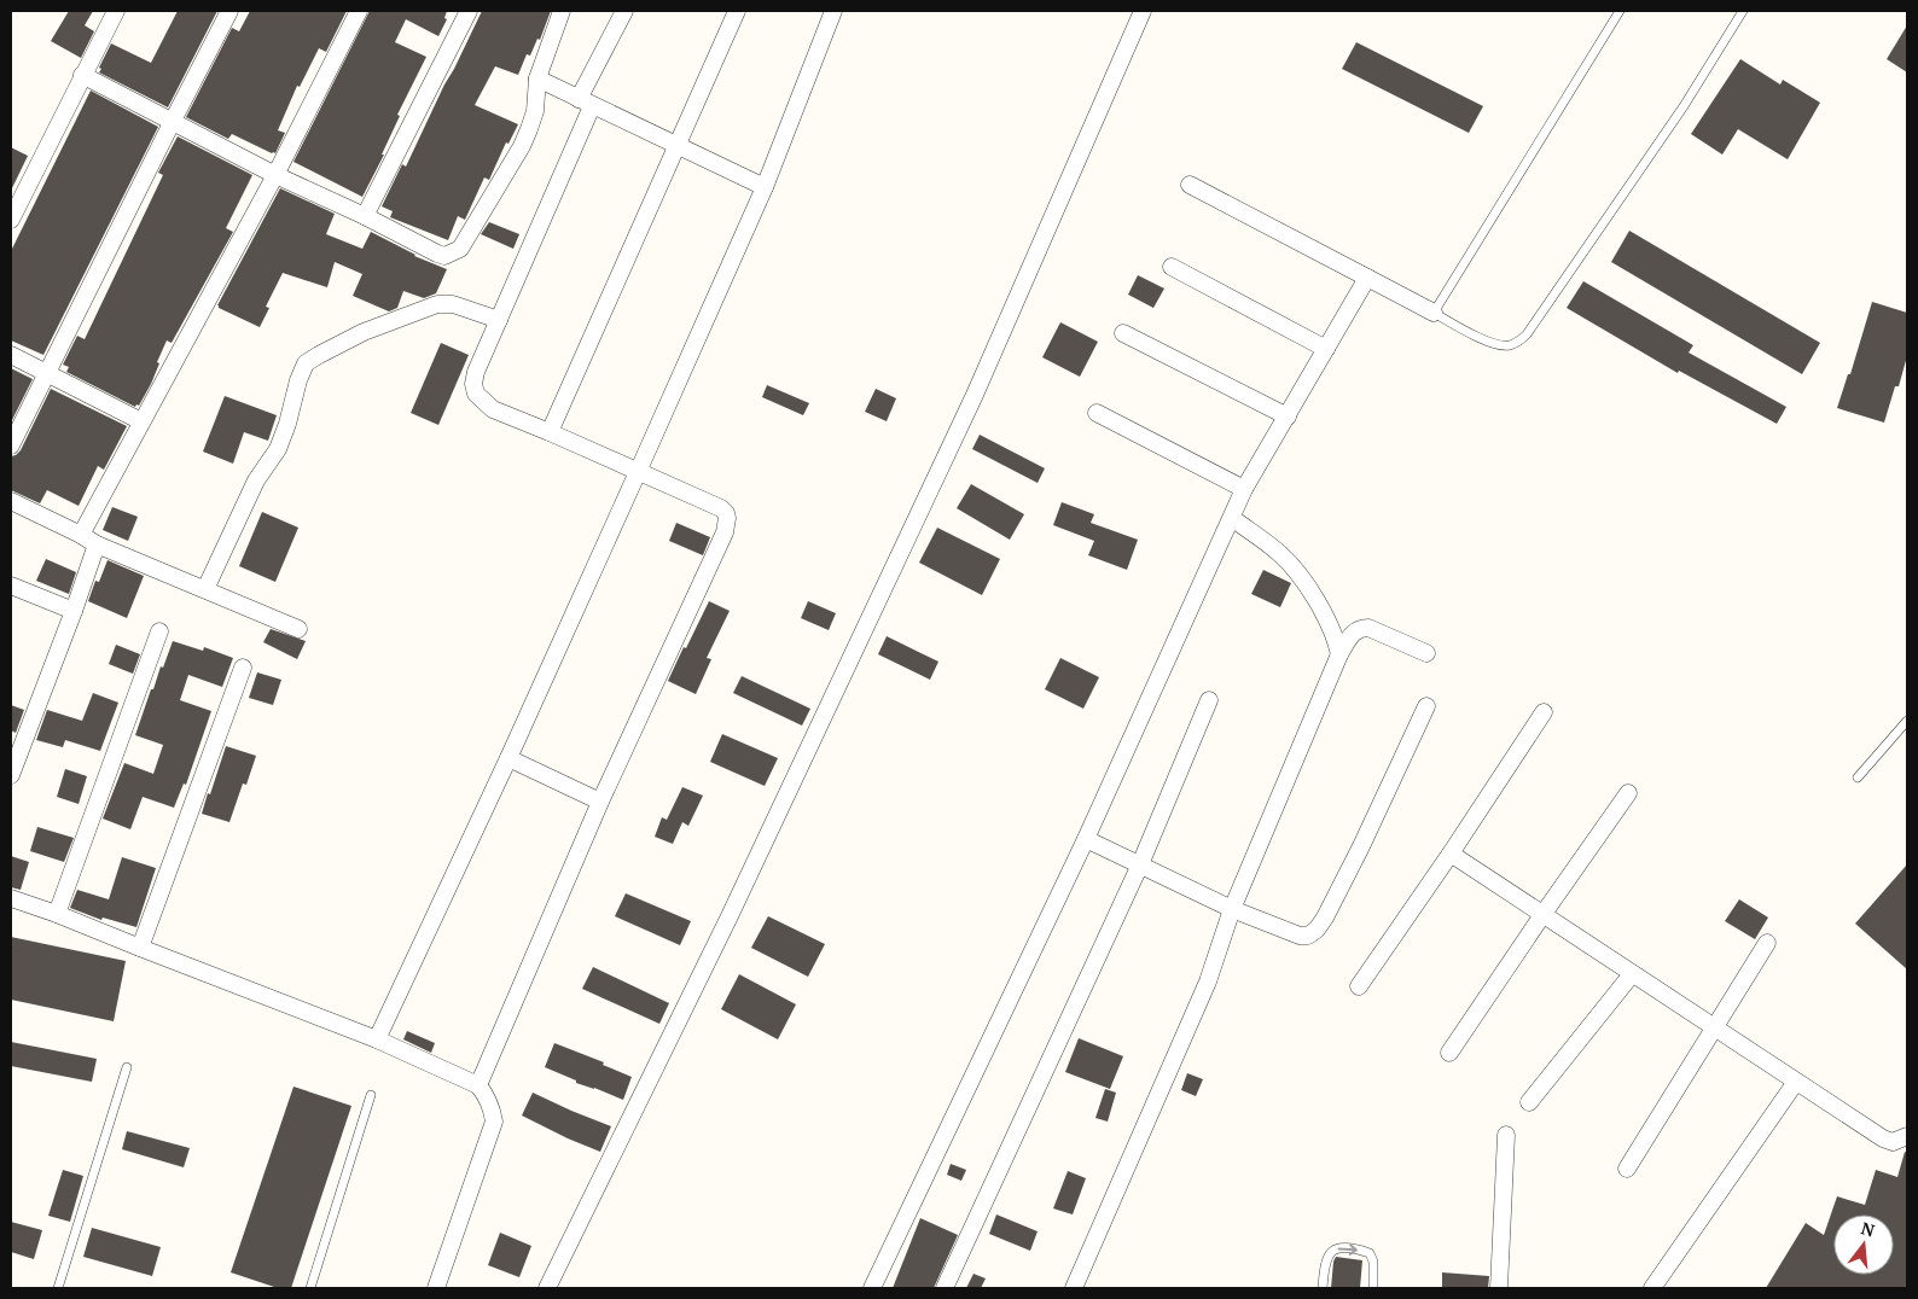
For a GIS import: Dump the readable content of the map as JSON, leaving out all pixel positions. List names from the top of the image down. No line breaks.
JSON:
{"north":"top"}
